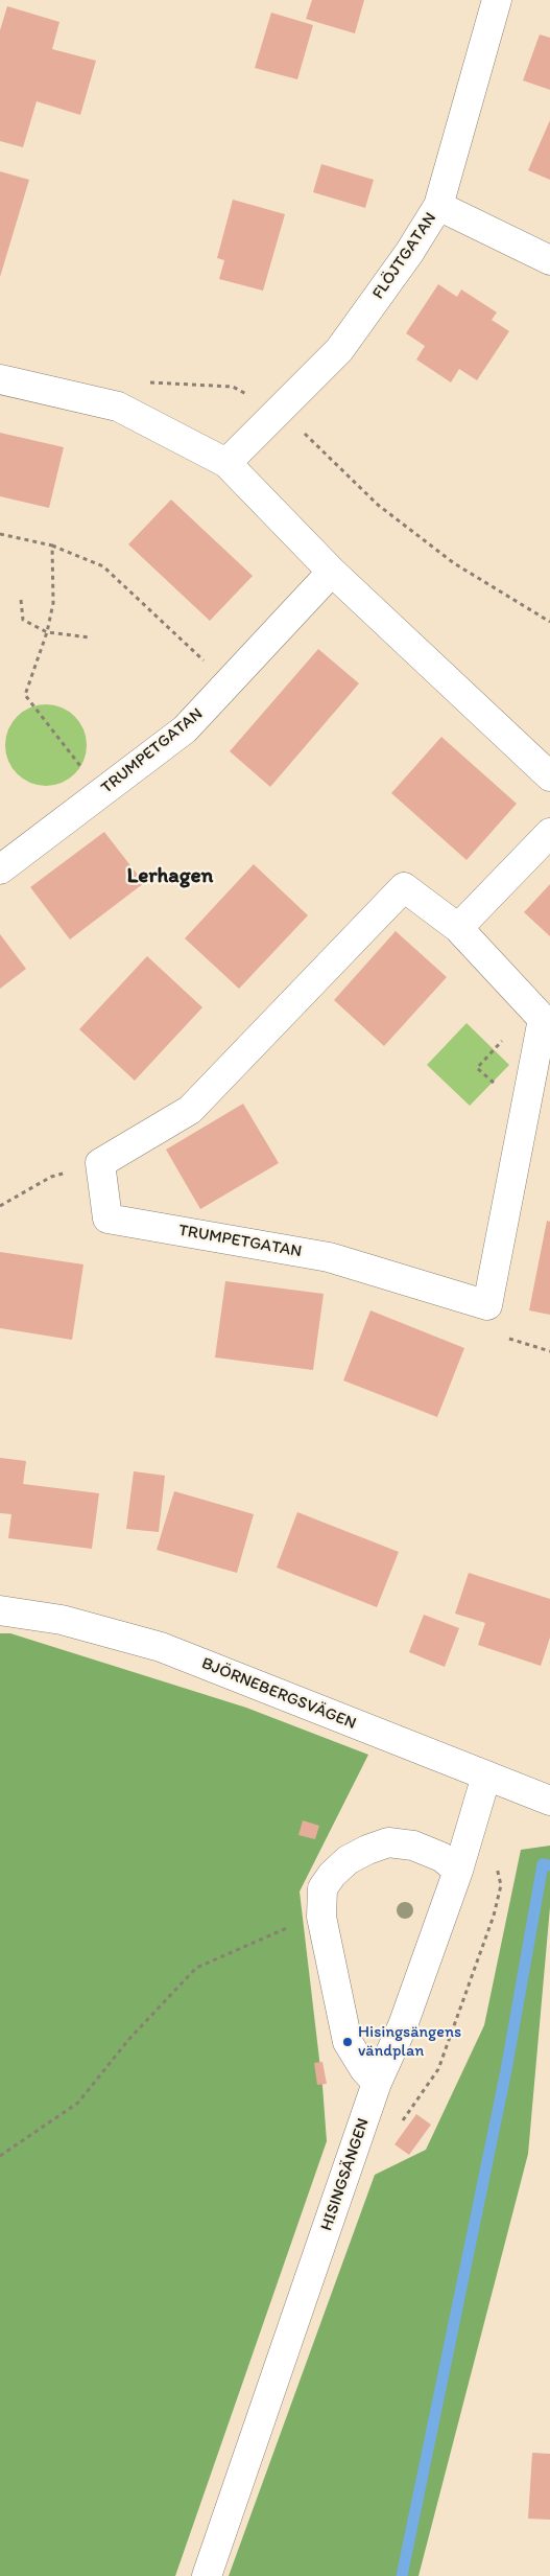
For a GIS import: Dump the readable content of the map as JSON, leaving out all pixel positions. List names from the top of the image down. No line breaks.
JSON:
{"streets":{"street":["FLÖJTGATAN","TRUMPETGATAN","BJÖRNEBERGSVÄGEN","HISINGSÄNGEN"]},"crossings":[["BJÖRNEBERGSVÄGEN","HISINGSÄNGEN"]],"districts":["Lerhagen"],"places":["Hisingsängens vändplan"]}
